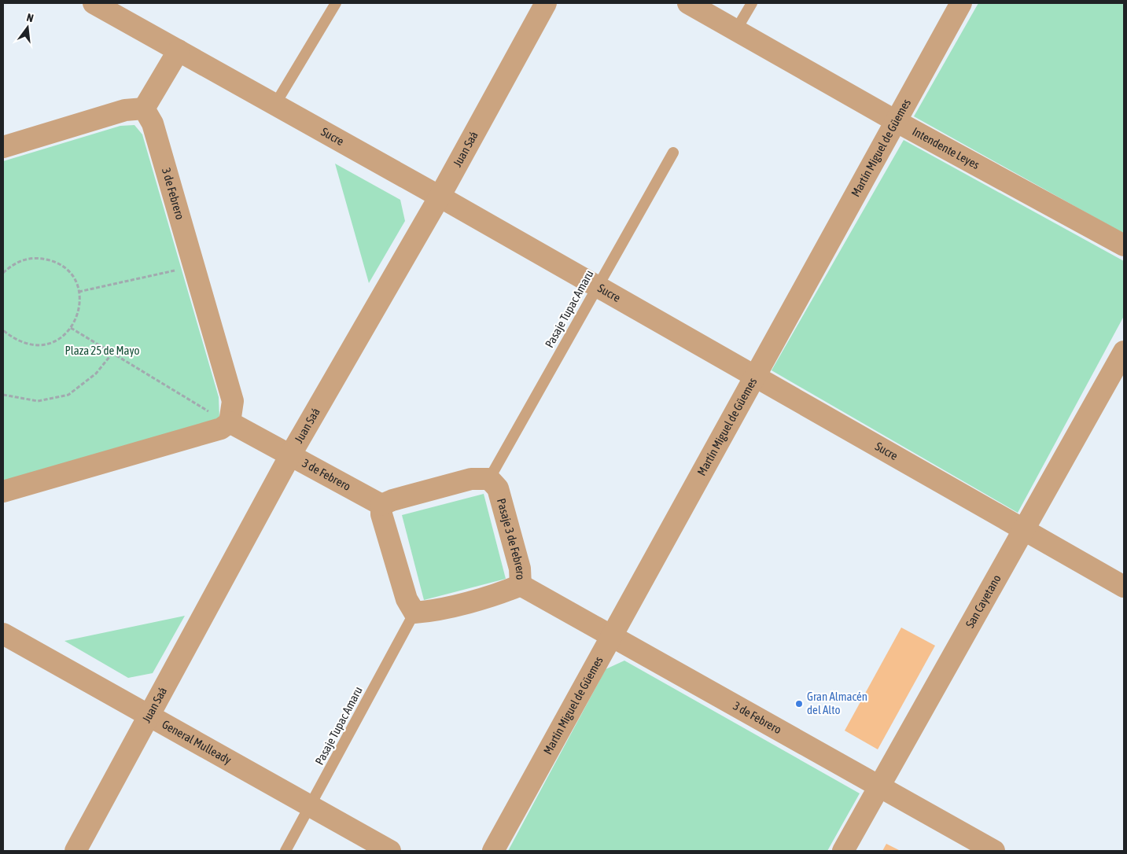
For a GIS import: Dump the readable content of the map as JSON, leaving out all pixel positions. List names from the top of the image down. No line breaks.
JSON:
{"streets":{"street":["Sucre","Martín Miguel de Güemes","Juan Saá","Intendente Leyes","3 de Febrero","Pasaje 3 de Febrero","San Cayetano","General Mulleady"],"lane":["Pasaje Tupac Amaru"]},"crossings":[["Sucre","Martín Miguel de Güemes"],["Sucre","Juan Saá"],["Sucre","Pasaje Tupac Amaru"],["Sucre","San Cayetano"],["Martín Miguel de Güemes","Intendente Leyes"],["Martín Miguel de Güemes","3 de Febrero"],["Juan Saá","3 de Febrero"],["Juan Saá","General Mulleady"],["3 de Febrero","Pasaje 3 de Febrero"],["3 de Febrero","San Cayetano"],["Pasaje Tupac Amaru","Pasaje 3 de Febrero"],["Pasaje Tupac Amaru","General Mulleady"]],"parks":["Plaza 25 de Mayo"],"places":["Gran Almacén del Alto"],"north":"top"}
